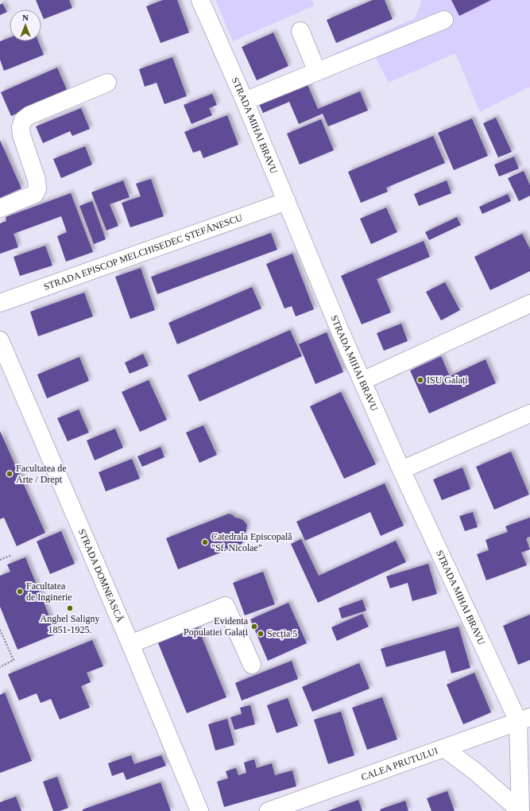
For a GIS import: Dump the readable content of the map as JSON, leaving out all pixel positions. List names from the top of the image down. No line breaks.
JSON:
{"streets":{"street":["STRADA MIHAI BRAVU","STRADA EPISCOP MELCHISEDEC ȘTEFĂNESCU","STRADA DOMNEASCĂ","CALEA PRUTULUI"]},"crossings":[["STRADA MIHAI BRAVU","STRADA EPISCOP MELCHISEDEC ȘTEFĂNESCU"],["STRADA MIHAI BRAVU","CALEA PRUTULUI"]],"places":["ISU Galați","Facultatea de Arte / Drept","Catedrala Episcopală \"Sf. Nicolae\"","Facultatea de Inginerie","Anghel Saligny 1851-1925.","Evidenta Populatiei Galați","Secția 5"],"north":"top"}
